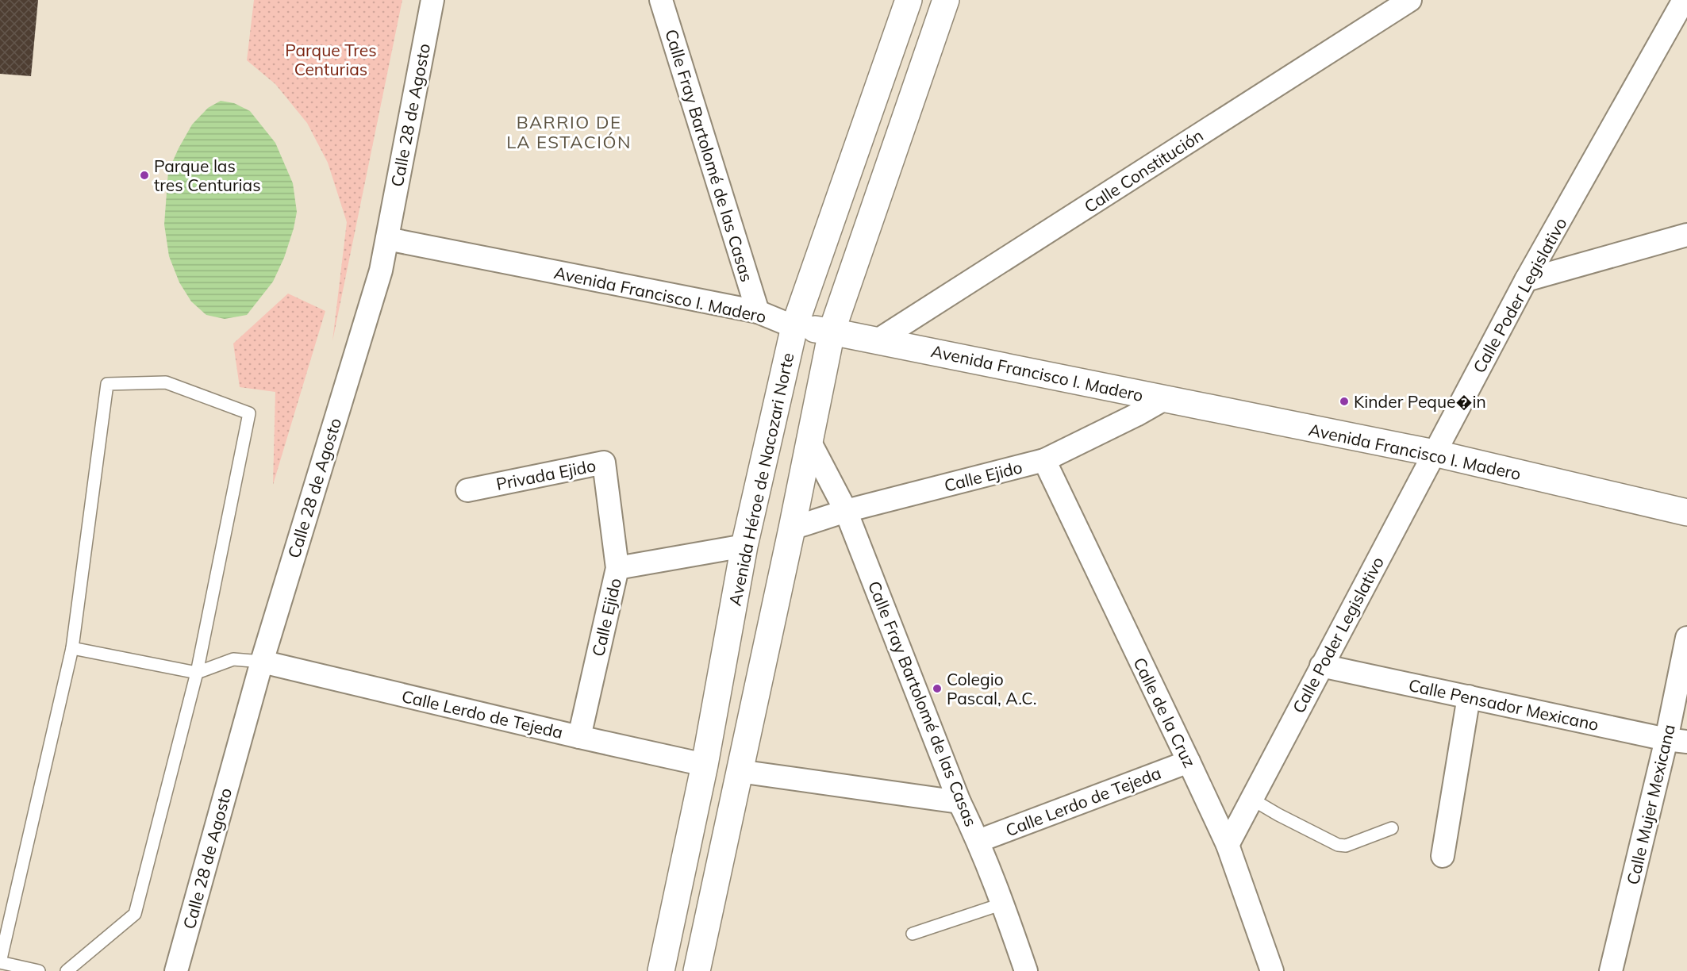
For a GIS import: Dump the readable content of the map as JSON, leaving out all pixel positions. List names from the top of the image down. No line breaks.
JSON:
{"streets":{"main road":["Avenida Francisco I. Madero","Avenida Héroe de Nacozari Norte"],"street":["Calle 28 de Agosto","Calle Fray Bartolomé de las Casas","Calle Constitución","Calle Poder Legislativo","Privada Ejido","Calle Ejido","Calle Pensador Mexicano","Calle de la Cruz","Calle Lerdo de Tejeda","Calle Mujer Mexicana"]},"crossings":[["Calle 28 de Agosto","Avenida Francisco I. Madero"],["Calle 28 de Agosto","Calle Lerdo de Tejeda"],["Calle Fray Bartolomé de las Casas","Avenida Francisco I. Madero"],["Calle Fray Bartolomé de las Casas","Calle Ejido"],["Calle Fray Bartolomé de las Casas","Calle Lerdo de Tejeda"],["Calle Constitución","Avenida Francisco I. Madero"],["Avenida Francisco I. Madero","Calle Poder Legislativo"],["Avenida Francisco I. Madero","Calle Ejido"],["Avenida Francisco I. Madero","Avenida Héroe de Nacozari Norte"],["Calle Poder Legislativo","Calle Pensador Mexicano"],["Calle Poder Legislativo","Calle de la Cruz"],["Privada Ejido","Calle Ejido"],["Calle Ejido","Avenida Héroe de Nacozari Norte"],["Calle Ejido","Calle de la Cruz"],["Calle Ejido","Calle Lerdo de Tejeda"],["Avenida Héroe de Nacozari Norte","Calle Lerdo de Tejeda"],["Calle Pensador Mexicano","Calle Mujer Mexicana"],["Calle de la Cruz","Calle Lerdo de Tejeda"]],"districts":["BARRIO DE LA ESTACIÓN"],"parks":["Parque Tres Centurias"],"places":["Parque las tres Centurias","Kinder Peque�in","Colegio Pascal, A.C."]}
